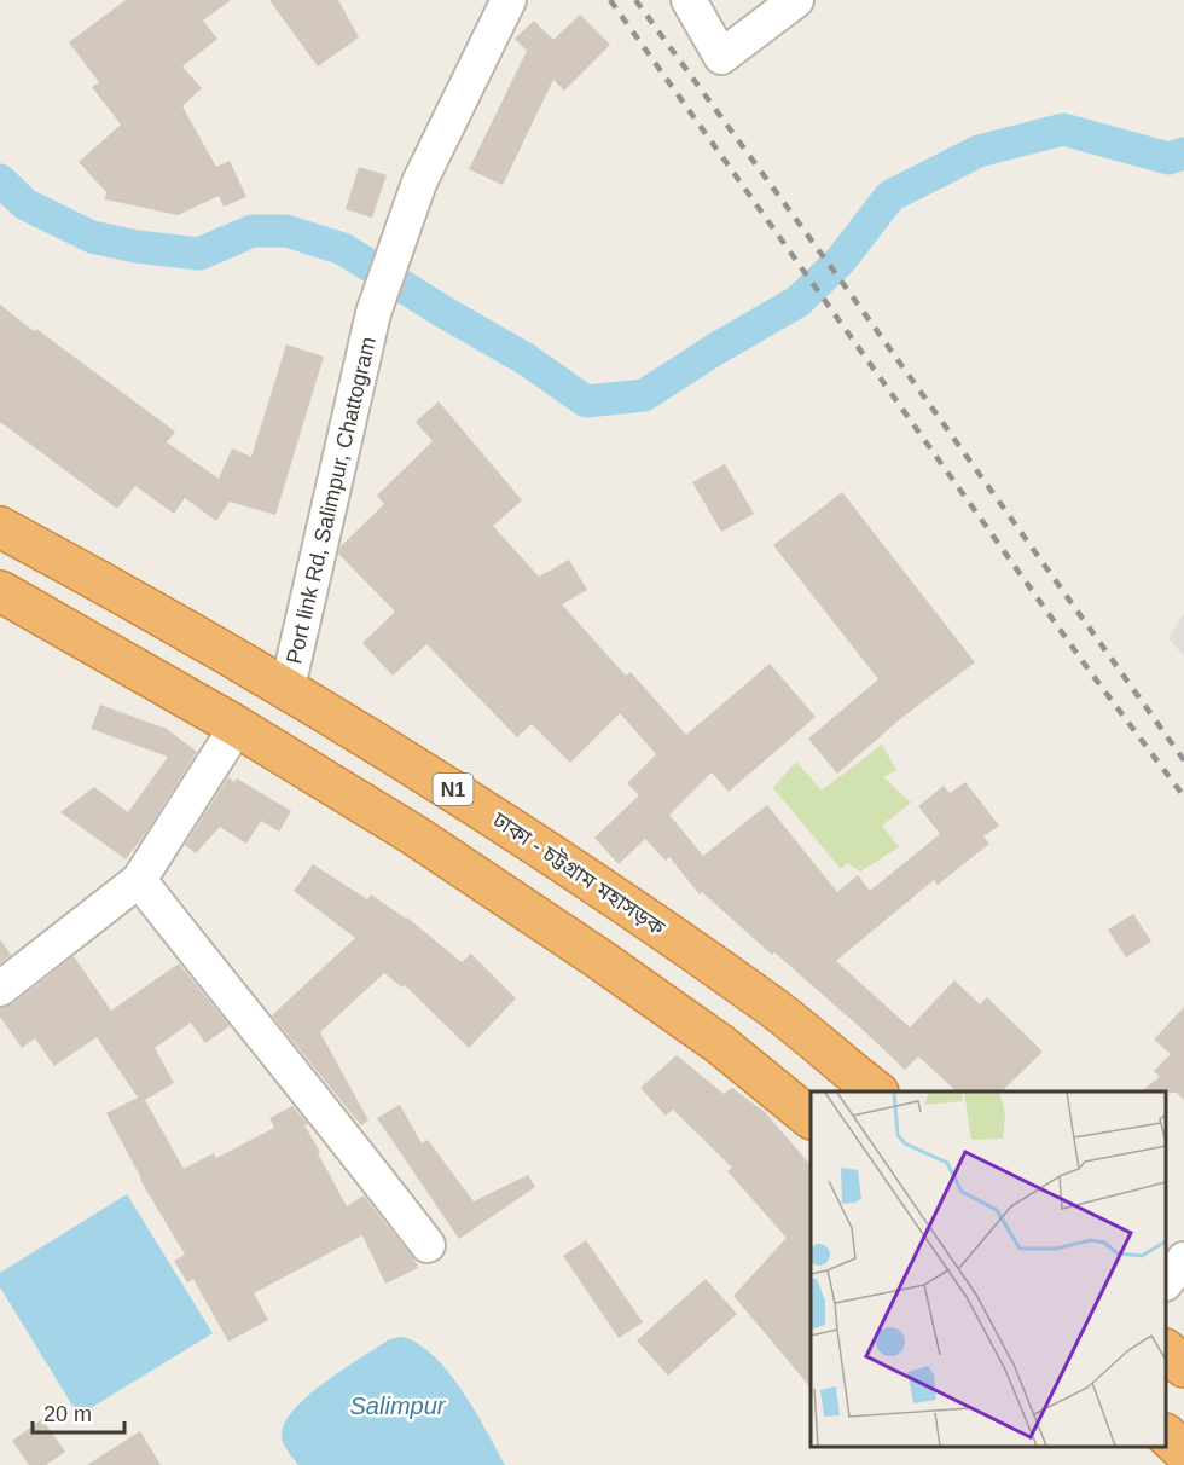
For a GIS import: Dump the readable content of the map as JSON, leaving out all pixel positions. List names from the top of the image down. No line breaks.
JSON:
{"streets":{"highway":["N1","ঢাকা - চট্টগ্রাম মহাসড়ক"],"street":["Port link Rd, Salimpur, Chattogram"]},"crossings":[["Port link Rd, Salimpur, Chattogram","ঢাকা - চট্টগ্রাম মহাসড়ক"]],"water":["Salimpur"],"scale_bar":"20 m"}
